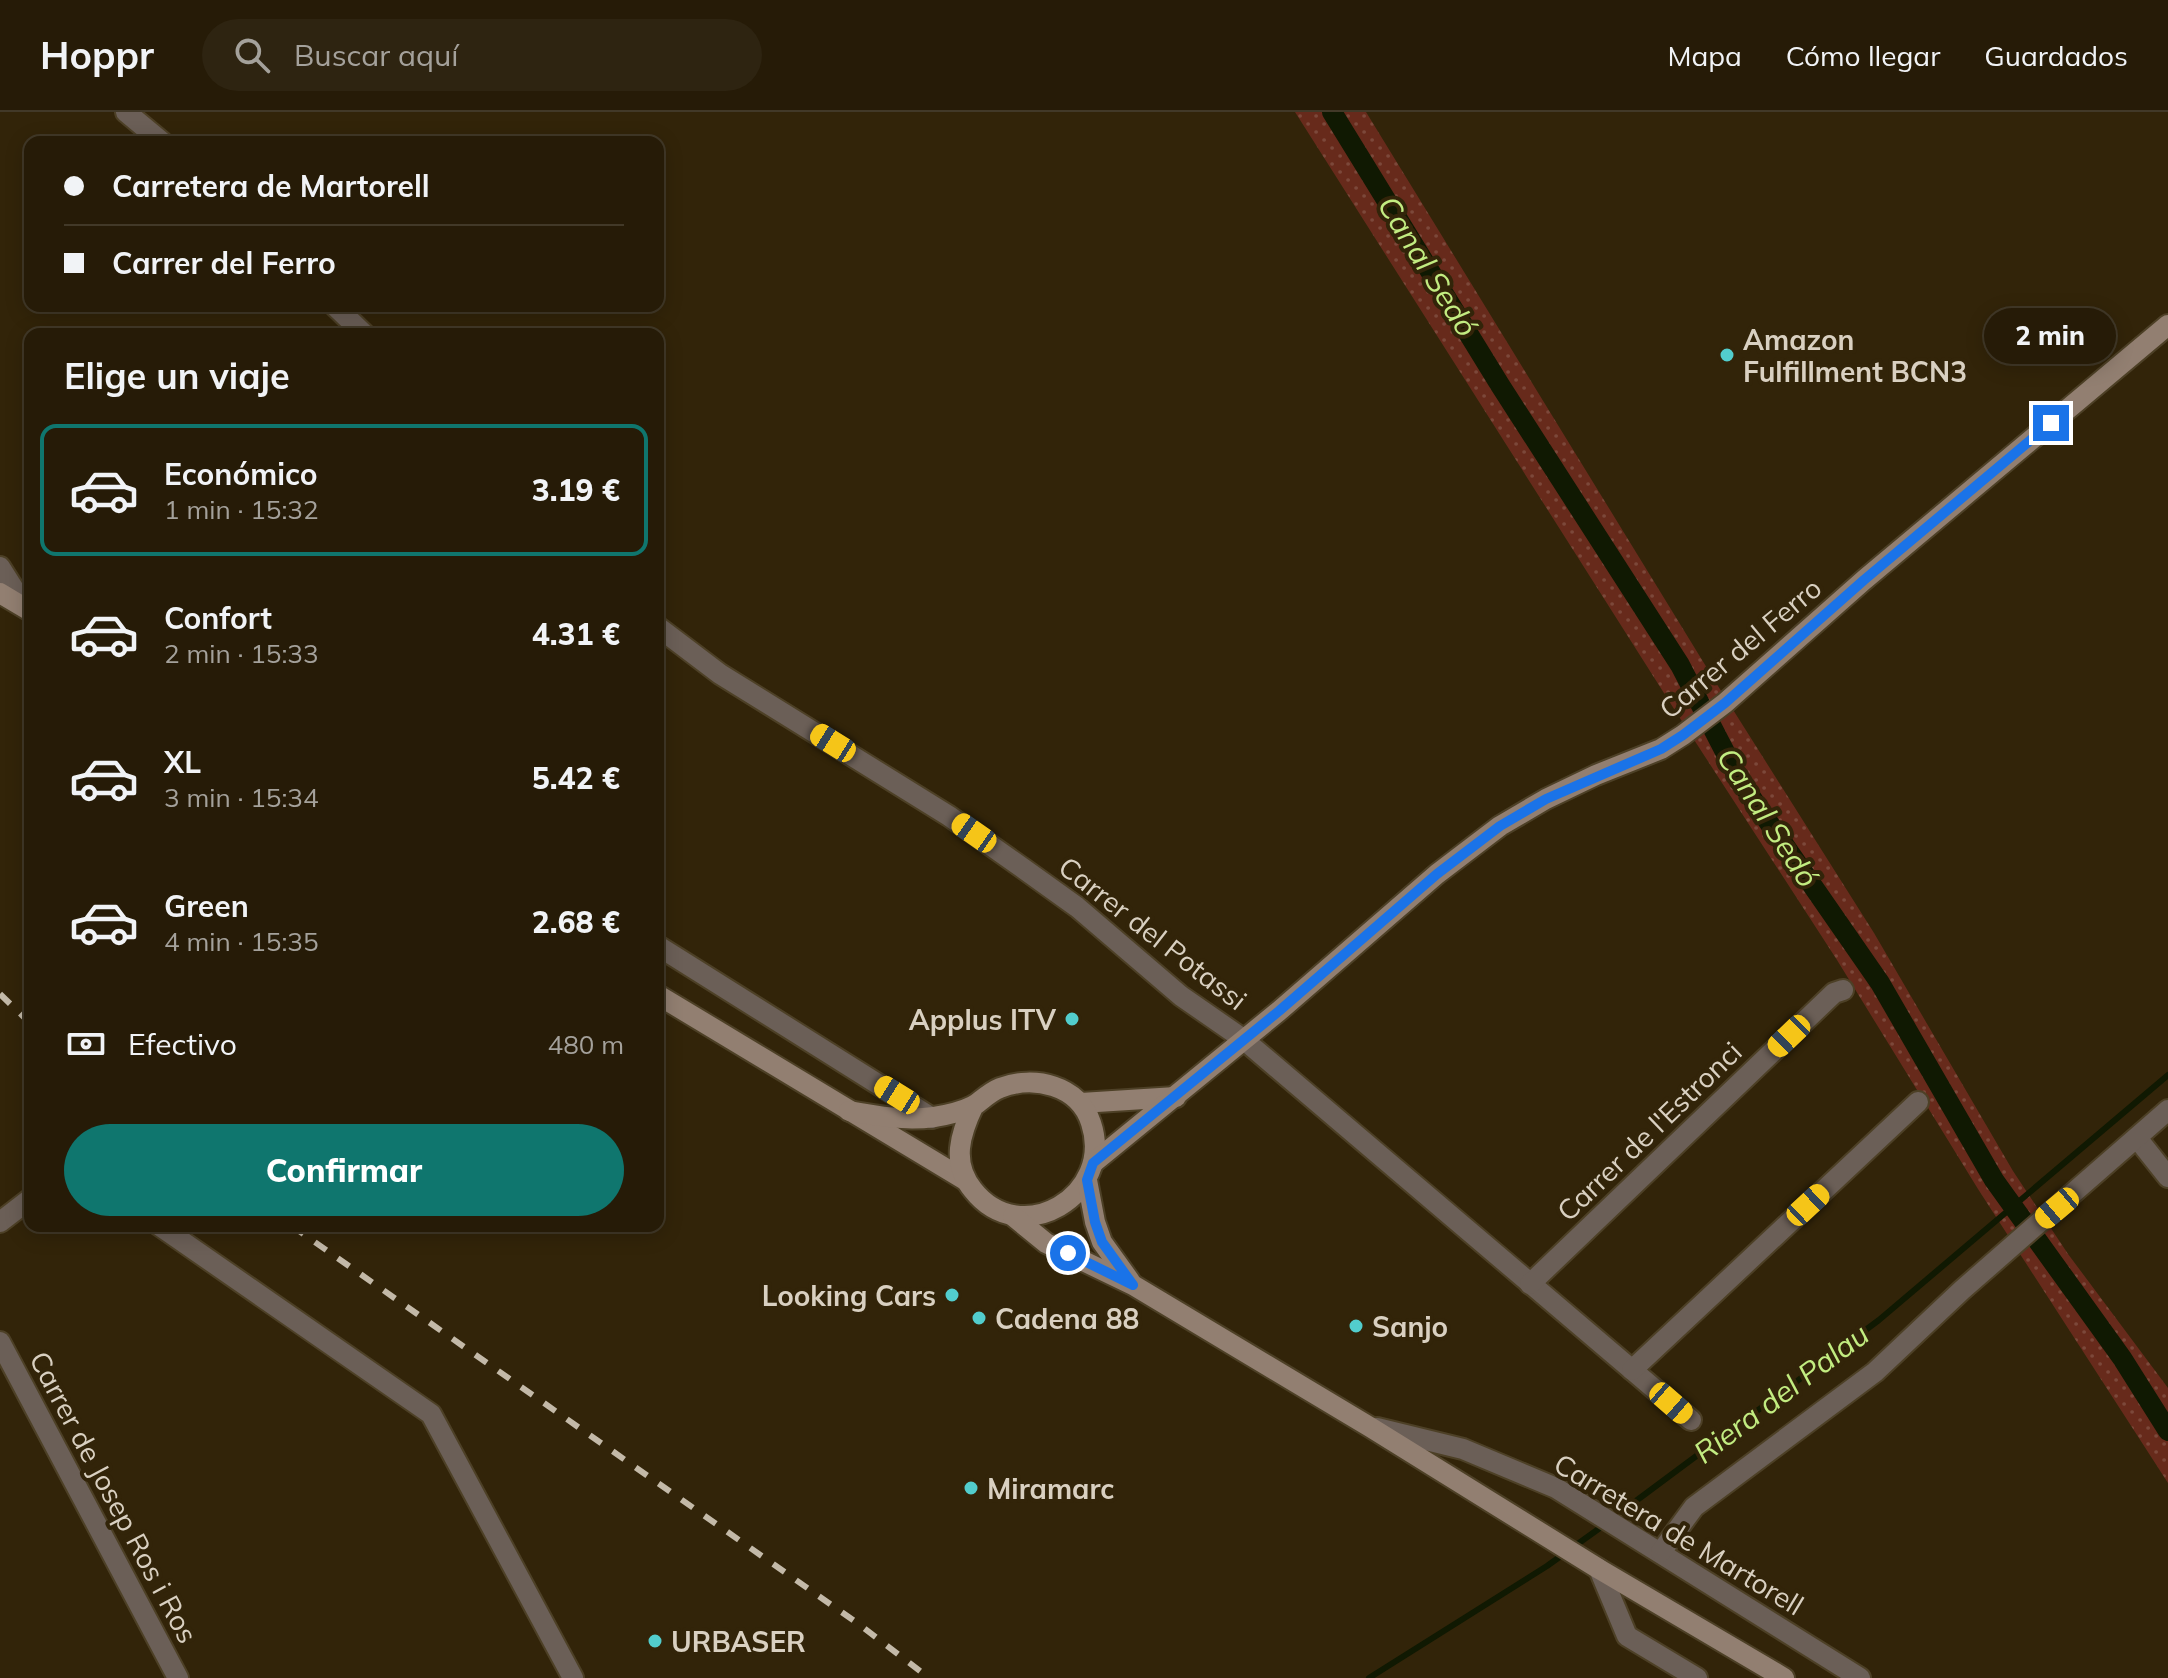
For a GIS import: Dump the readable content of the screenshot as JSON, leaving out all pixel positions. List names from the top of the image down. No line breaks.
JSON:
{"streets":{"main road":["Carrer del Ferro","Carretera de Martorell"],"street":["Carrer del Potassi","Carrer de l'Estronci","Carrer de Josep Ros i Ros"]},"crossings":[["Carrer del Ferro","Carrer del Potassi"],["Carrer del Ferro","Carretera de Martorell"],["Carrer del Potassi","Carrer de l'Estronci"]],"water":["Canal Sedó","Riera del Palau"],"places":["Amazon Fulfillment BCN3","Applus ITV","Looking Cars","Cadena 88","Sanjo","Miramarc","URBASER"],"page":{"header":"Hoppr","search":"Buscar aquí","nav":["Mapa","Cómo llegar","Guardados"],"banner":["Carretera de Martorell","Carrer del Ferro"],"bubble":"2 min","heading":"Elige un viaje","list":[{"name":"Económico","note":"1 min · 15:32","value":"3.19 €"},{"name":"Confort","note":"2 min · 15:33","value":"4.31 €"},{"name":"XL","note":"3 min · 15:34","value":"5.42 €"},{"name":"Green","note":"4 min · 15:35","value":"2.68 €"}],"pay":["Efectivo","480 m"],"buttons":"Confirmar"}}
